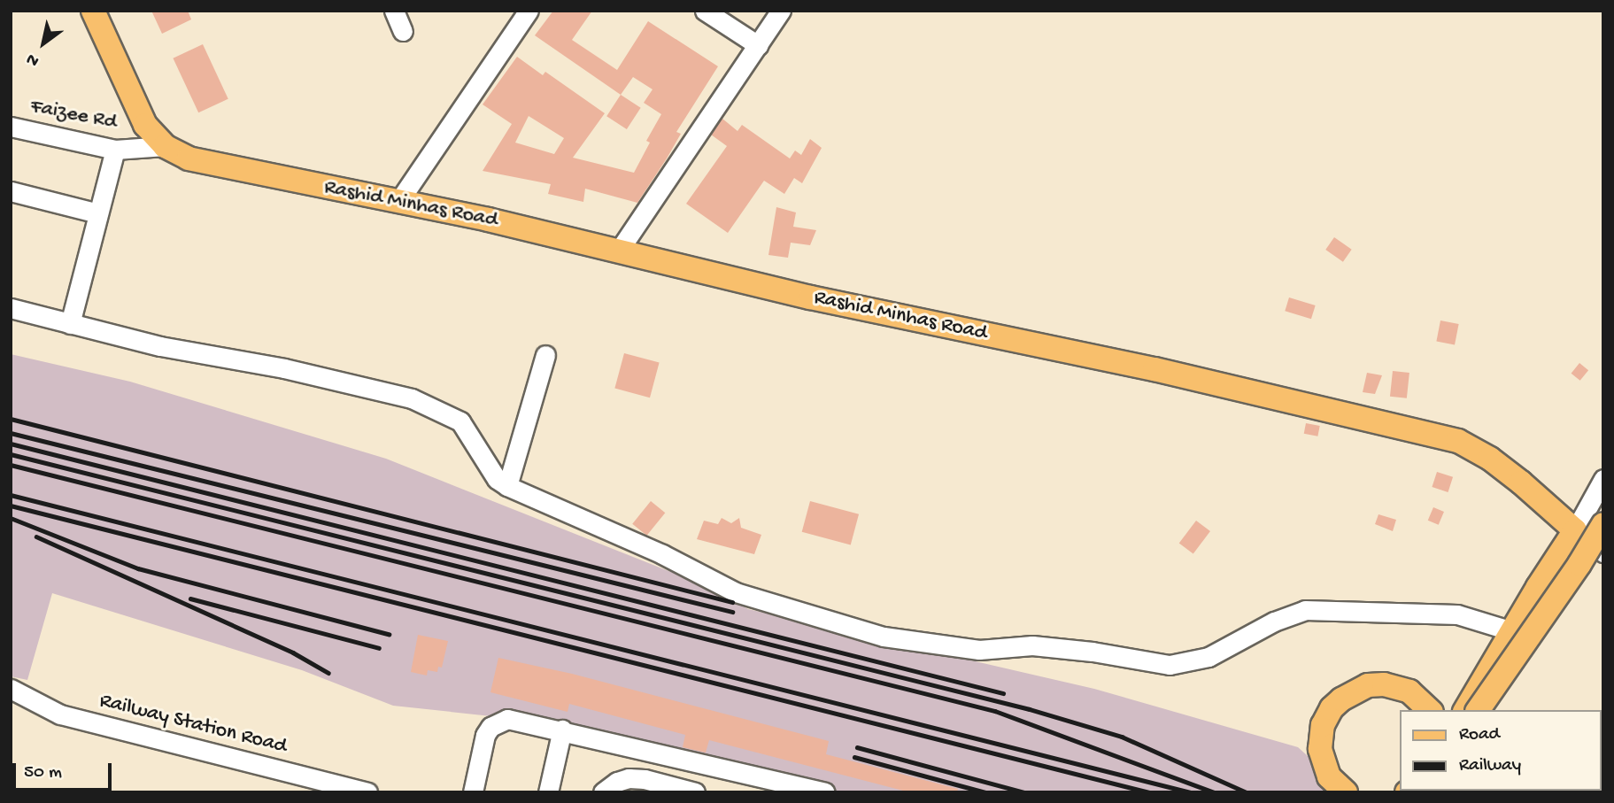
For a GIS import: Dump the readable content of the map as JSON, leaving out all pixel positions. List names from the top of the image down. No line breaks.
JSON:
{"streets":{"main road":["Rashid Minhas Road"],"street":["Faizee Rd","Railway Station Road"]},"crossings":[["Faizee Rd","Rashid Minhas Road"]],"legend":["Road","Railway"],"scale_bar":"50 m","north":"bottom left"}
